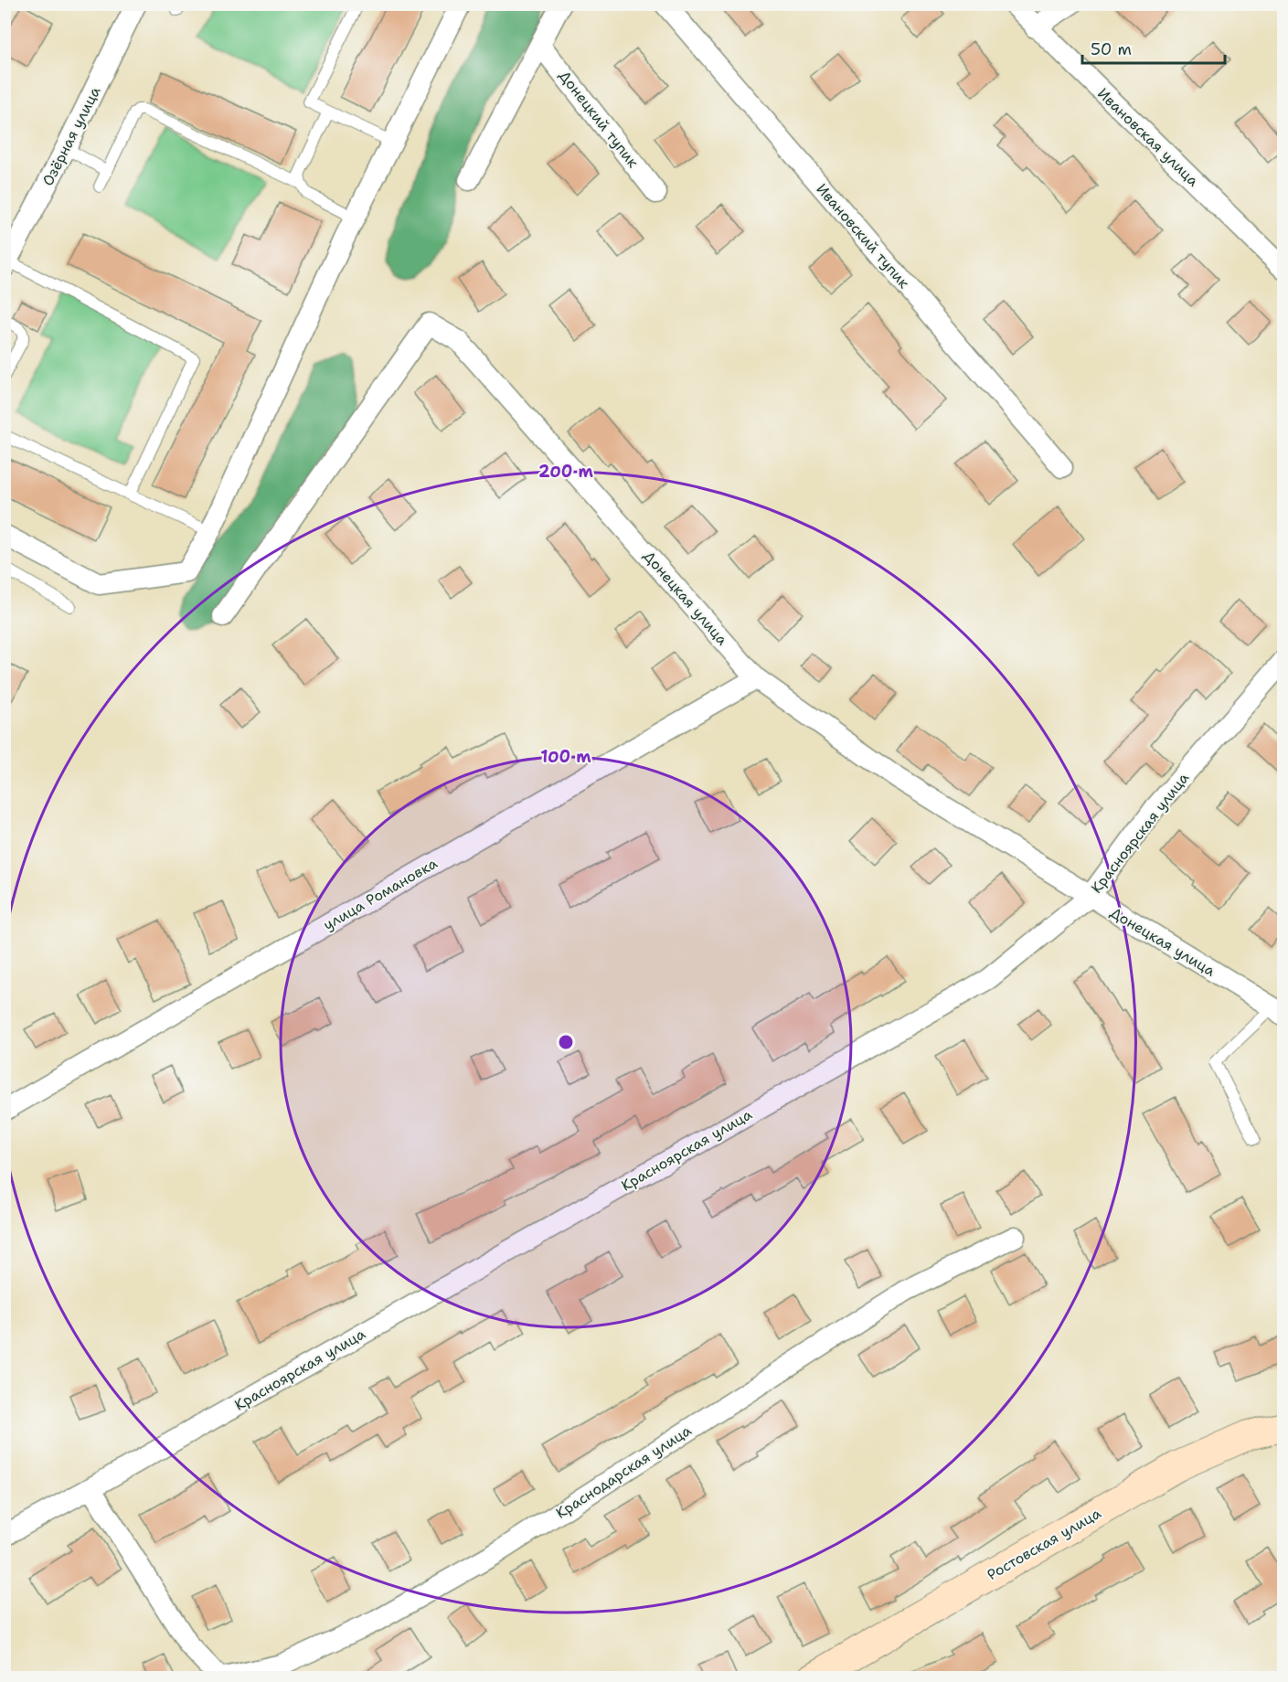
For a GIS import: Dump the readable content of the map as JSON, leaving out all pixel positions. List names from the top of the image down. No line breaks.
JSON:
{"streets":{"street":["Донецкий тупик","Озёрная улица","Ивановская улица","Ивановский тупик","Донецкая улица","Красноярская улица","улица Романовка","Краснодарская улица","Ростовская улица"]},"crossings":[["Донецкая улица","Красноярская улица"],["Донецкая улица","улица Романовка"]],"scale_bar":"50 m","rings":["200 m","100 m"]}
